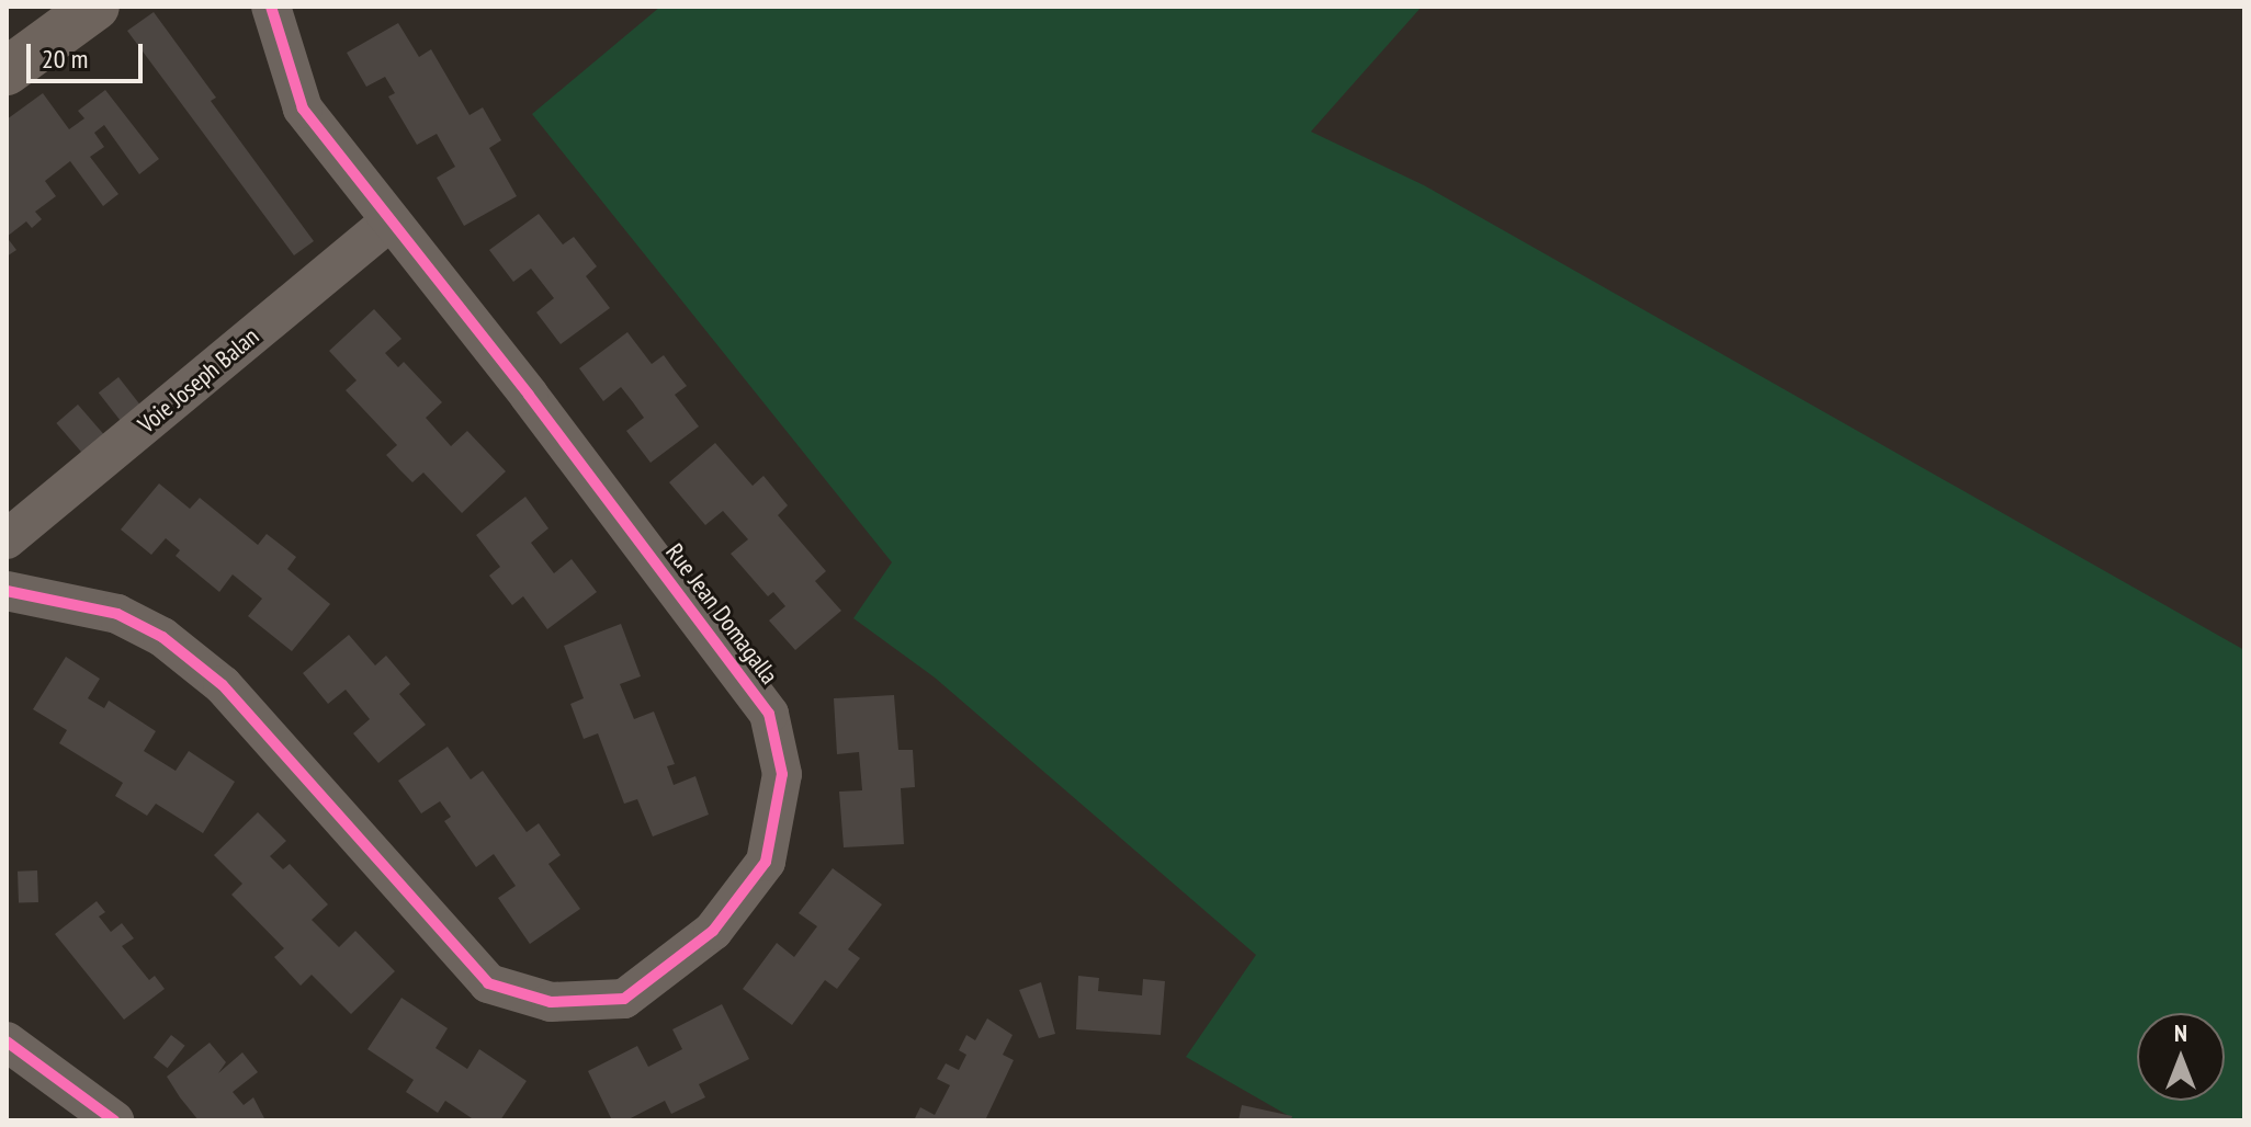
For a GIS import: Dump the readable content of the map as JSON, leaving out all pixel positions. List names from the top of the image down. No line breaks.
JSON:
{"streets":{"street":["Voie Joseph Balan","Rue Jean Domagalla"]},"crossings":[["Voie Joseph Balan","Rue Jean Domagalla"]],"scale_bar":"20 m","north":"top"}
